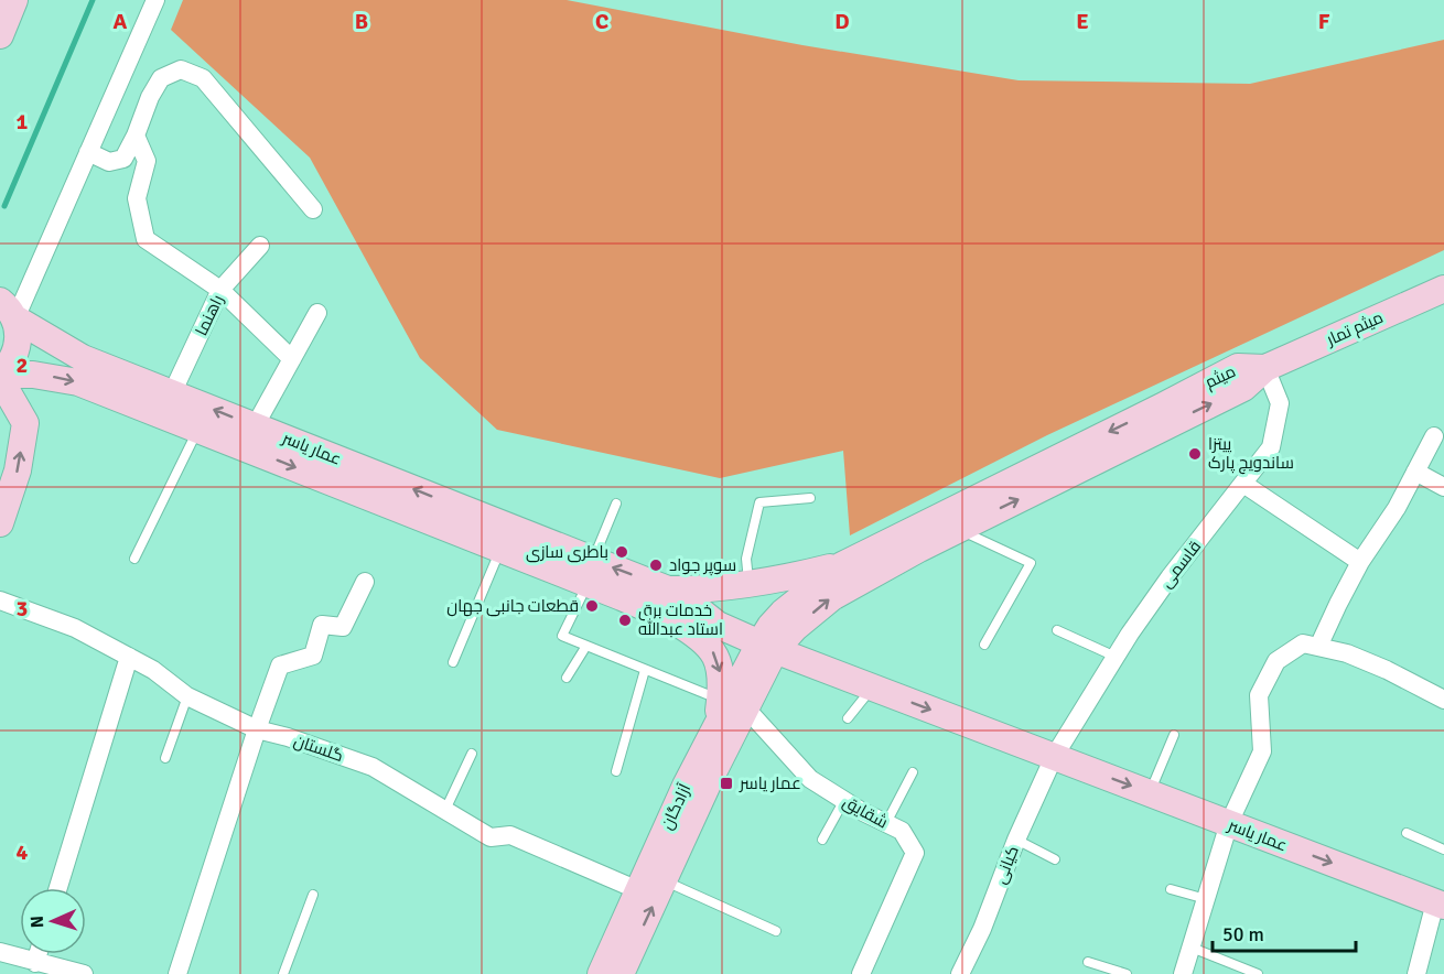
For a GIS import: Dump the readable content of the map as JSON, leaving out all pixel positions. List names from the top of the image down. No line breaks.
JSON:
{"streets":{"main road":["میثم تمار","میثم","عمار یاسر","آزادگان"],"street":["راهنما","قاسمی","گلستان","شقایق","کیانی"]},"crossings":[["راهنما","عمار یاسر"],["میثم تمار","میثم"],["میثم تمار","قاسمی"],["میثم","عمار یاسر"],["میثم","قاسمی"],["میثم","آزادگان"],["عمار یاسر","قاسمی"],["عمار یاسر","آزادگان"],["عمار یاسر","کیانی"],["قاسمی","کیانی"],["گلستان","آزادگان"],["آزادگان","شقایق"]],"places":{"other":["پیتزا ساندویچ پارک","باطری سازی","سوپر جواد","قطعات جانبی جهان","خدمات برق استاد عبدالله"],"transit":["عمار یاسر"]},"scale_bar":"50 m","north":"left","grid":{"columns":["A","B","C","D","E","F"],"rows":["1","2","3","4"]}}
